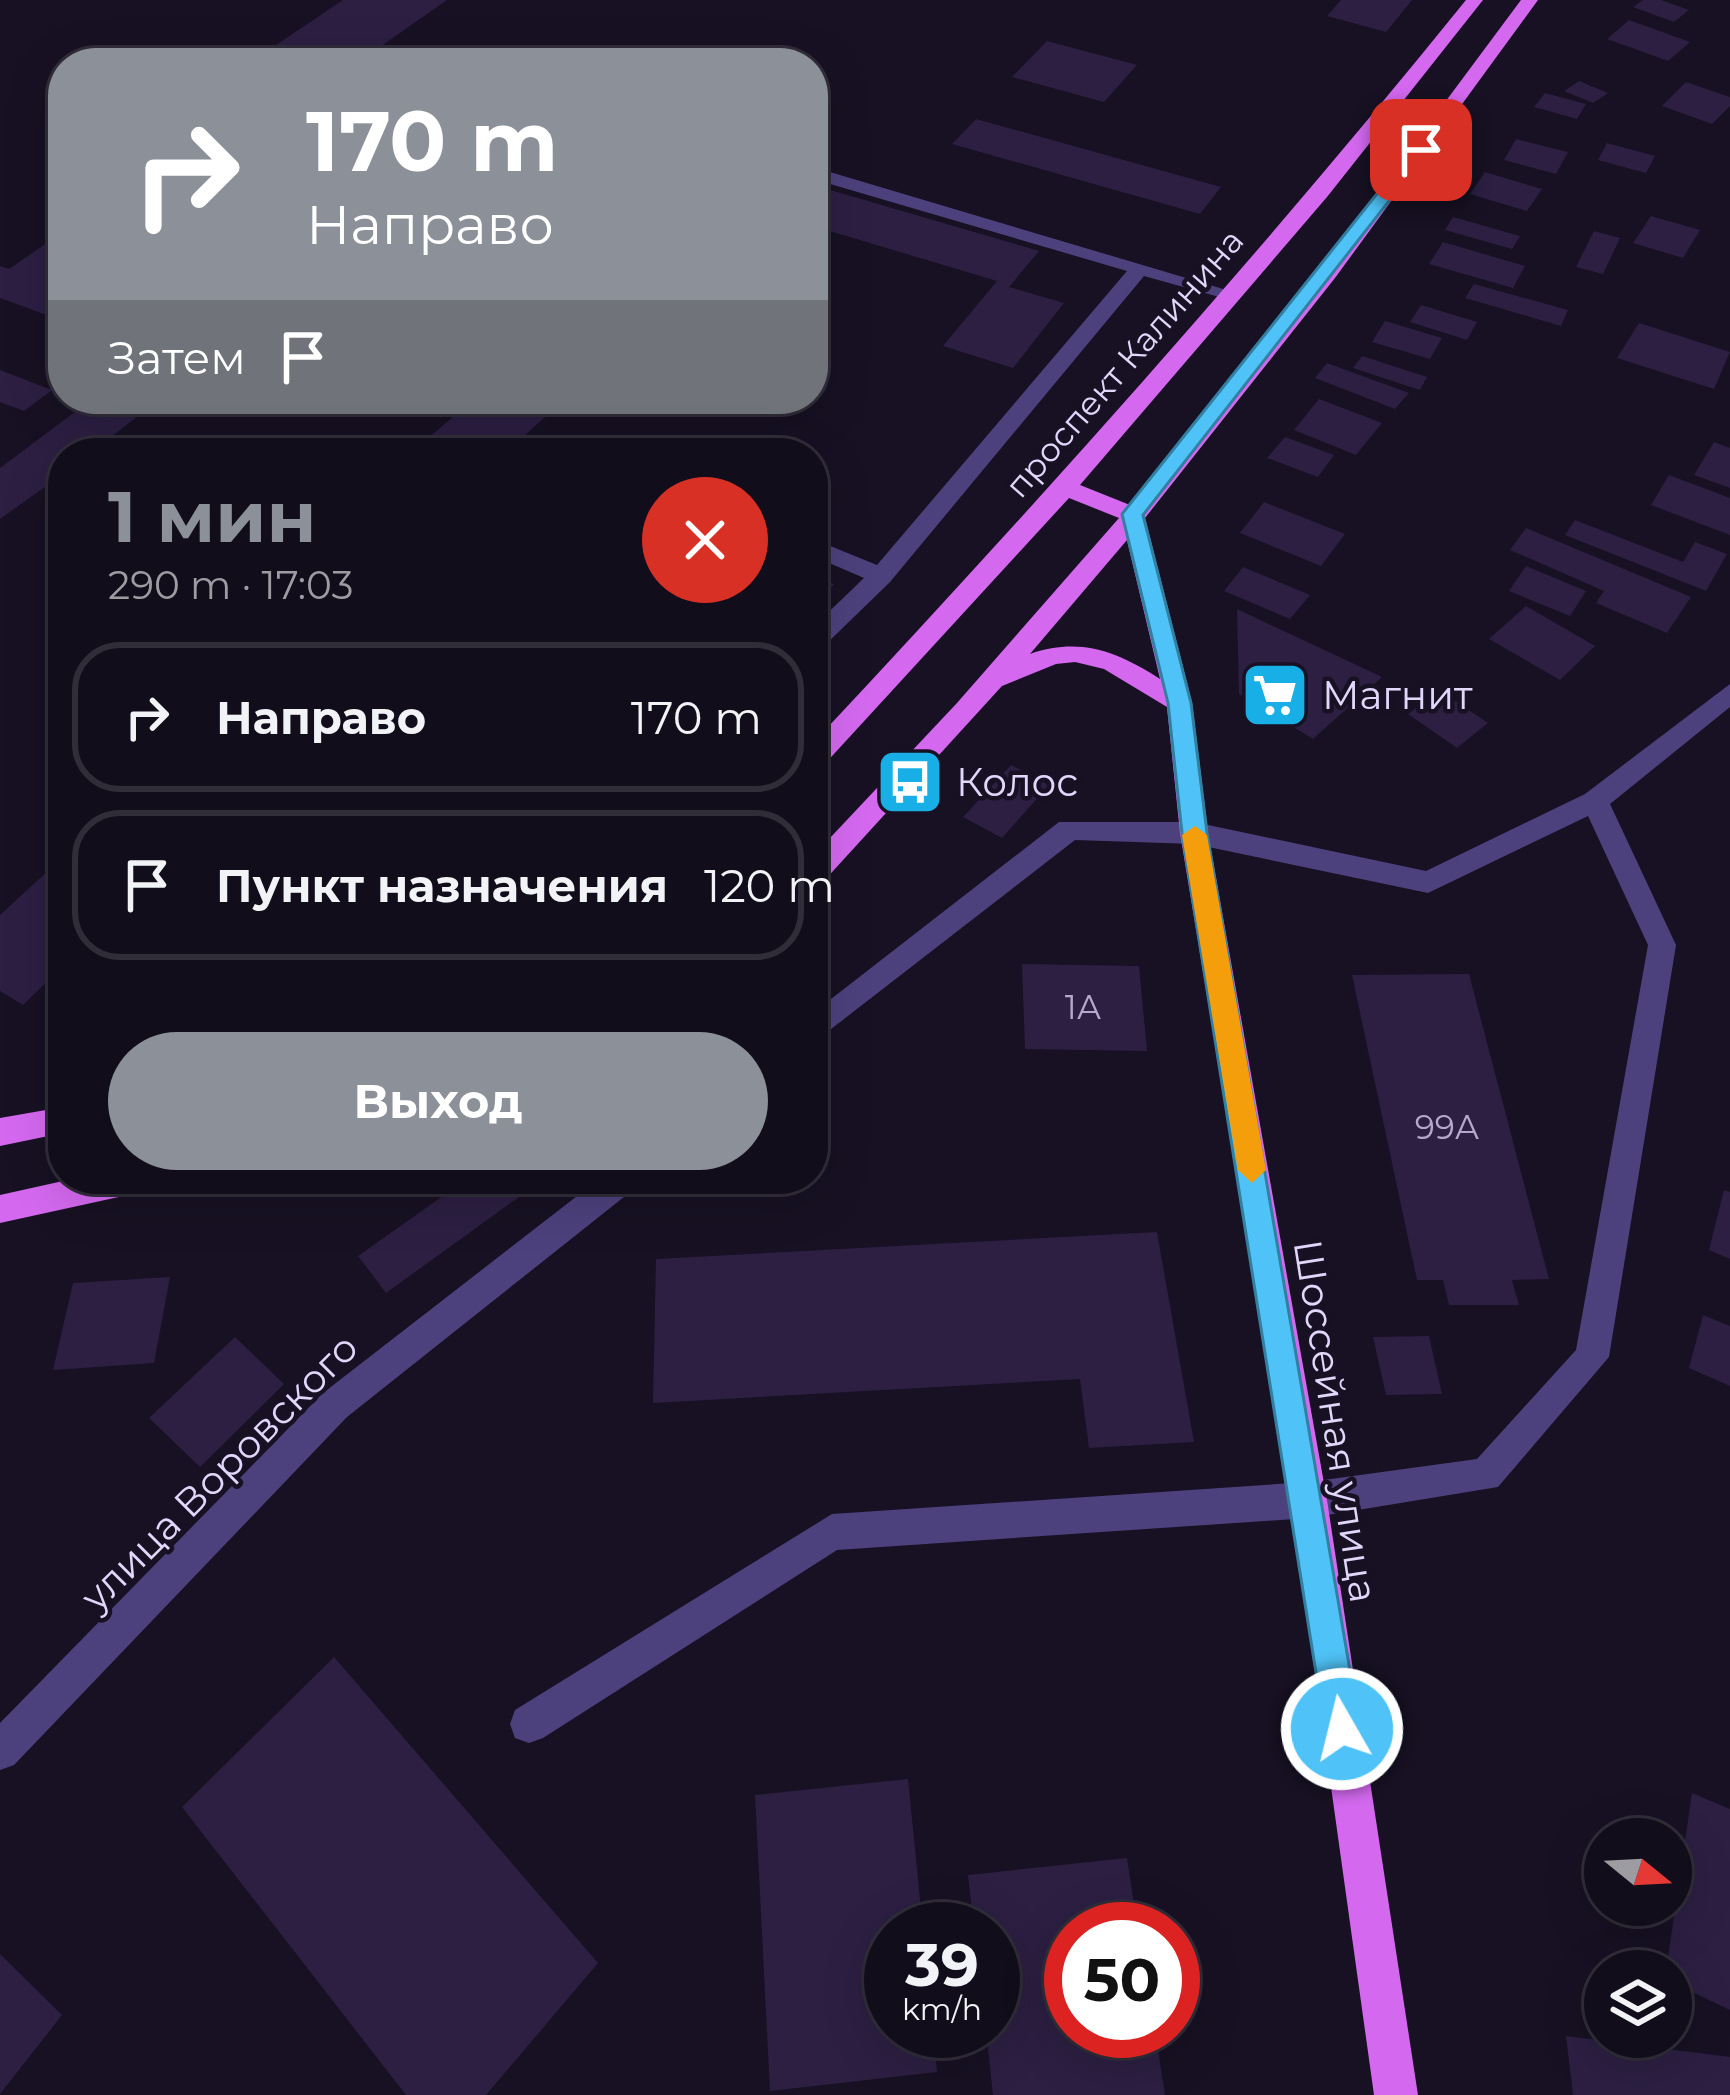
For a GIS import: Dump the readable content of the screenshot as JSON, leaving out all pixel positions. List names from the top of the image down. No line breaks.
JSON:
{"streets":{"main road":["проспект Калинина","Шоссейная улица"],"street":["улица Воровского"]},"places":{"supermarket":["Магнит"],"bus stop":["Колос"]},"house_numbers":["1А","99А"],"north":"right","page":{"turn":["170 m","Направо"],"then":"Затем","heading":["1 мин","290 m · 17:03"],"list":[{"name":"Направо","value":"170 m"},{"name":"Пункт назначения","value":"120 m"}],"buttons":"Выход","speed":"39 km/h","limit":"50"}}
